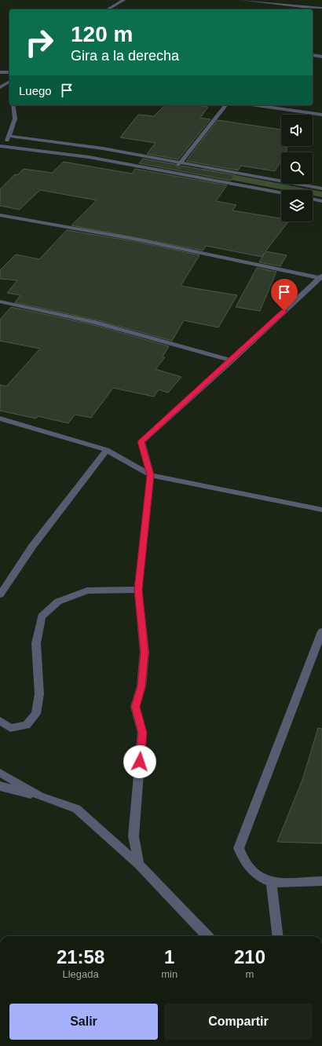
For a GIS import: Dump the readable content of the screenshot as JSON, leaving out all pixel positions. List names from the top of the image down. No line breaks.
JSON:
{"page":{"turn":["120 m","Gira a la derecha"],"then":"Luego","eta":["21:58","Llegada","1","min","210","m"],"buttons":["Salir","Compartir"]}}
